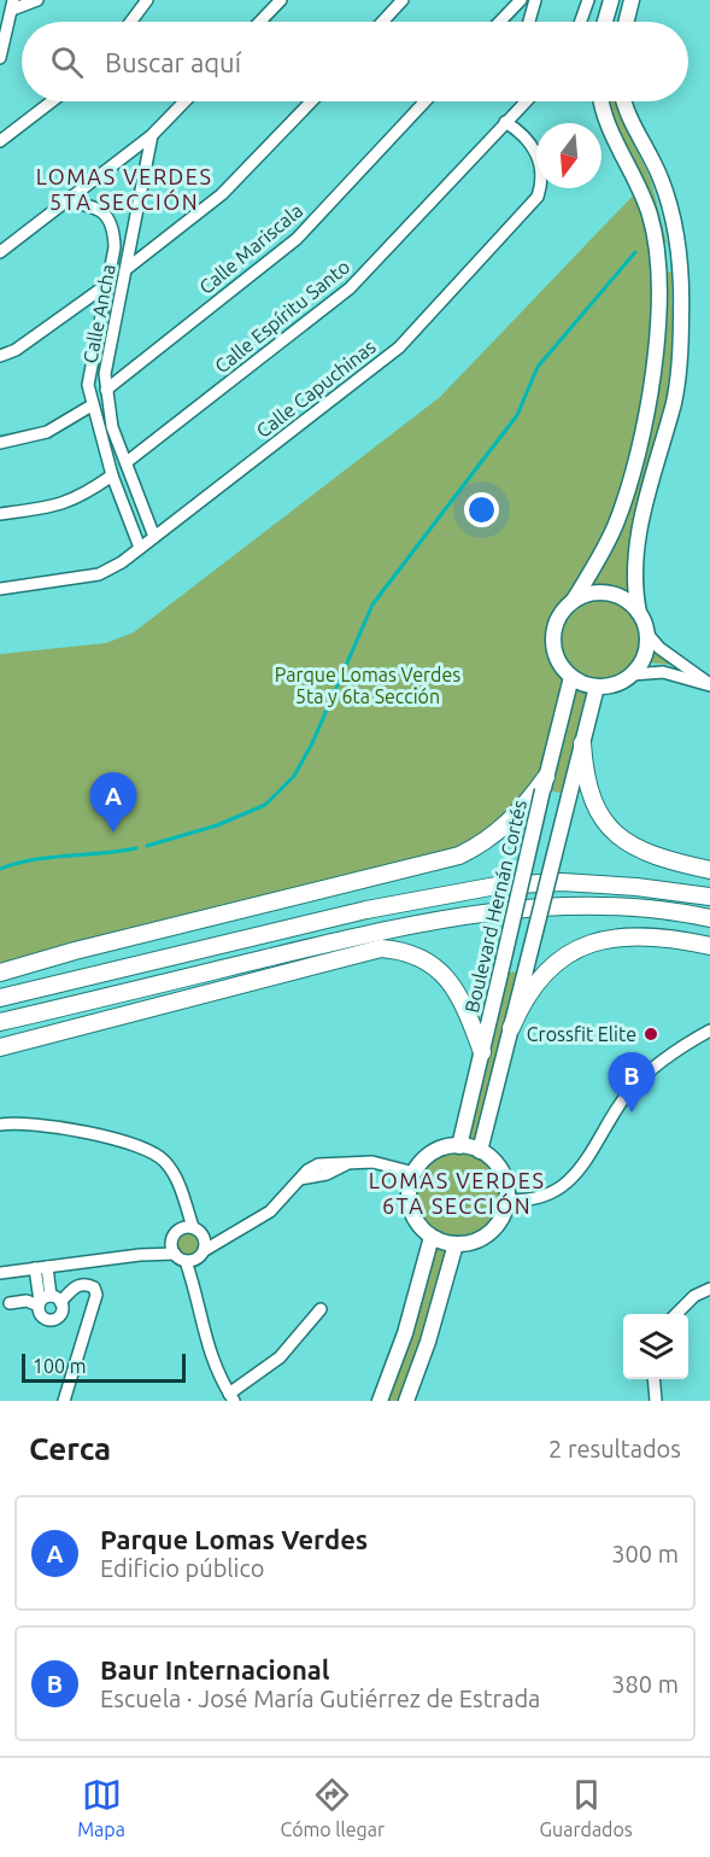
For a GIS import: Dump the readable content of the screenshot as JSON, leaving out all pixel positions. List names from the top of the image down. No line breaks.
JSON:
{"streets":{"main road":["Boulevard Hernán Cortés"],"street":["Calle Mariscala","Calle Ancha","Calle Espíritu Santo","Calle Capuchinas"]},"crossings":[["Calle Mariscala","Calle Ancha"],["Calle Ancha","Calle Espíritu Santo"],["Calle Ancha","Calle Capuchinas"],["Calle Espíritu Santo","Calle Capuchinas"]],"districts":["LOMAS VERDES 5TA SECCIÓN","LOMAS VERDES 6TA SECCIÓN"],"parks":["Parque Lomas Verdes 5ta y 6ta Sección"],"places":["Crossfit Elite"],"scale_bar":"100 m","north":"bottom","page":{"search":"Buscar aquí","pins":["A","B"],"scale":"100 m","heading":["Cerca","2 resultados"],"list":[{"mark":"A","name":"Parque Lomas Verdes","note":"Edificio público","value":"300 m"},{"mark":"B","name":"Baur Internacional","note":"Escuela · José María Gutiérrez de Estrada","value":"380 m"}],"nav":["Mapa","Cómo llegar","Guardados"]}}
